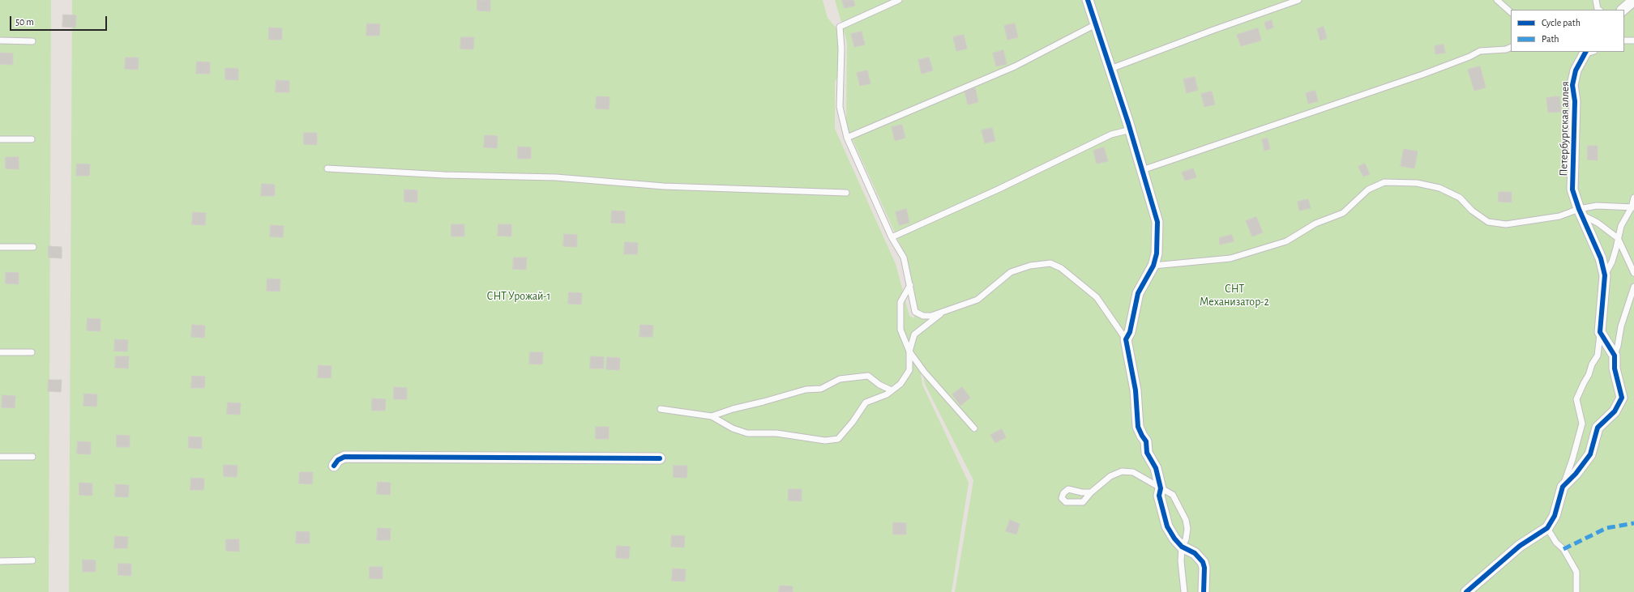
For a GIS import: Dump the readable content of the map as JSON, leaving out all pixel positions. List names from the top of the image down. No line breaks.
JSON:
{"streets":{"street":["Петербургская аллея"]},"parks":["СНТ Механизатор-2","СНТ Урожай-1"],"legend":["Cycle path","Path"],"scale_bar":"50 m"}
